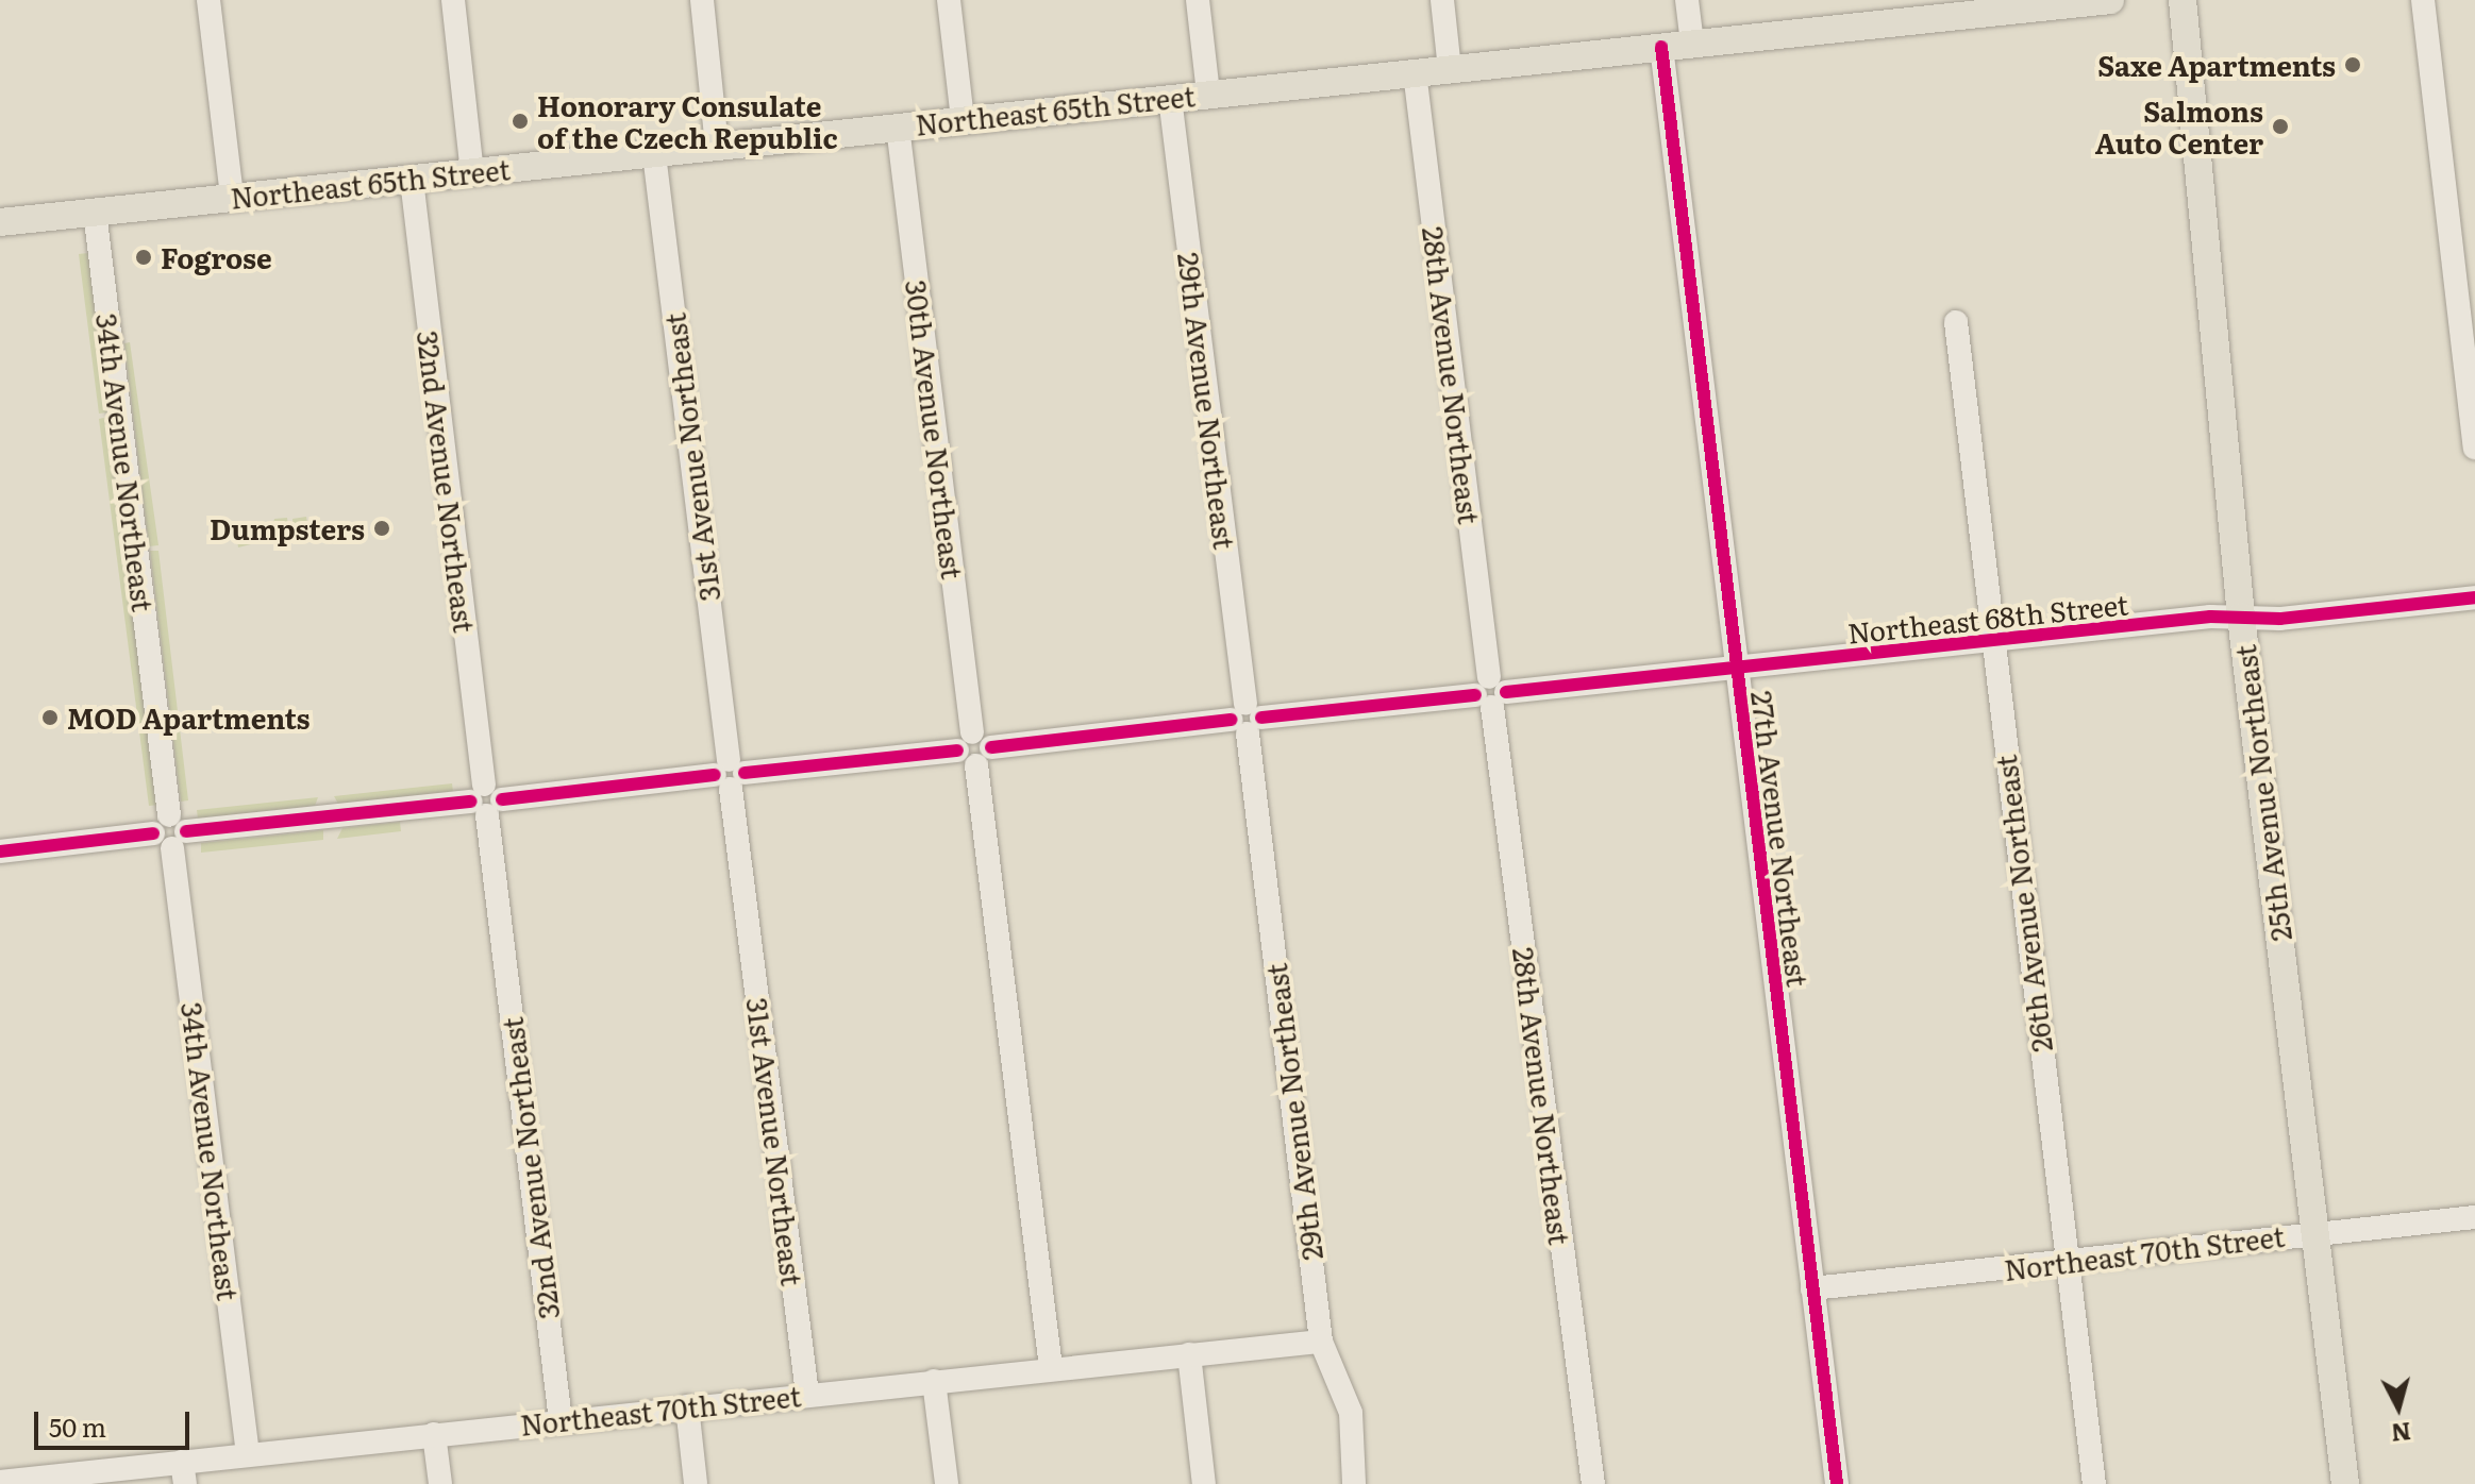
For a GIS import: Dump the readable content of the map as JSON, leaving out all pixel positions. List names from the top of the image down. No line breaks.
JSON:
{"streets":{"main road":["Northeast 65th Street","25th Avenue Northeast"],"street":["28th Avenue Northeast","29th Avenue Northeast","30th Avenue Northeast","31st Avenue Northeast","34th Avenue Northeast","32nd Avenue Northeast","Northeast 68th Street","27th Avenue Northeast","26th Avenue Northeast","Northeast 70th Street"]},"crossings":[["Northeast 65th Street","28th Avenue Northeast"],["Northeast 65th Street","29th Avenue Northeast"],["Northeast 65th Street","30th Avenue Northeast"],["Northeast 65th Street","31st Avenue Northeast"],["Northeast 65th Street","34th Avenue Northeast"],["Northeast 65th Street","32nd Avenue Northeast"],["Northeast 65th Street","27th Avenue Northeast"],["28th Avenue Northeast","Northeast 68th Street"],["29th Avenue Northeast","Northeast 68th Street"],["29th Avenue Northeast","Northeast 70th Street"],["30th Avenue Northeast","Northeast 68th Street"],["30th Avenue Northeast","Northeast 70th Street"],["31st Avenue Northeast","Northeast 68th Street"],["31st Avenue Northeast","Northeast 70th Street"],["34th Avenue Northeast","Northeast 68th Street"],["34th Avenue Northeast","Northeast 70th Street"],["32nd Avenue Northeast","Northeast 68th Street"],["32nd Avenue Northeast","Northeast 70th Street"],["Northeast 68th Street","25th Avenue Northeast"],["Northeast 68th Street","27th Avenue Northeast"],["Northeast 68th Street","26th Avenue Northeast"],["25th Avenue Northeast","Northeast 70th Street"],["27th Avenue Northeast","Northeast 70th Street"],["26th Avenue Northeast","Northeast 70th Street"]],"places":["Saxe Apartments","Honorary Consulate of the Czech Republic","Salmons Auto Center","Fogrose","Dumpsters","MOD Apartments"],"scale_bar":"50 m","north":"bottom"}
